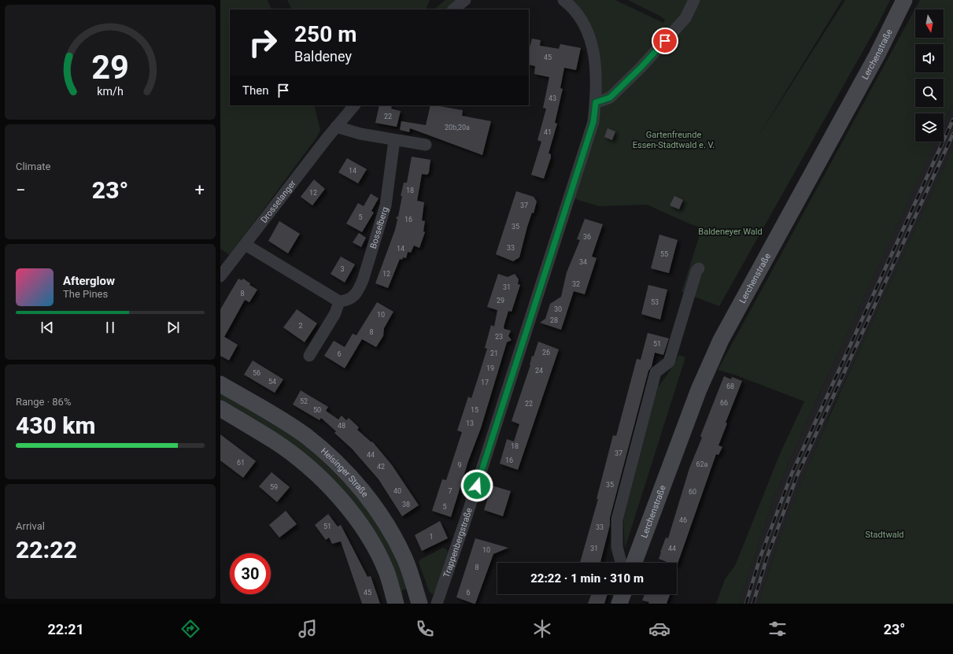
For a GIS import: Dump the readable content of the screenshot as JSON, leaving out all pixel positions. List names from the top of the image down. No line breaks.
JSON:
{"streets":{"main road":["Lerchenstraße","Heisinger Straße"],"street":["Drosselanger","Bosselberg","Trappenbergstraße"]},"parks":["Gartenfreunde Essen-Stadtwald e. V.","Baldeneyer Wald","Stadtwald"],"house_numbers":["45","43","22","20b,20a","41","14","18","12","37","5","16","35","36","33","14","55","34","3","12","32","31","8","29","53","30","10","28","2","8","23","51","26","21","6","19","24","56","54","17","68","52","66","22","50","15","13","48","18","37","44","16","61","62a","9","42","35","59","40","7","60","38","5","46","51","33","1","31","44","10","8","45","6"],"north":"bottom","page":{"turn":["250 m","Baldeney"],"then":"Then","tile":["Climate",["Range · 86%","430 km"],["Arrival","22:22"]],"heat":["−","23°","+"],"song":["Afterglow","The Pines"],"limit":"30","trip":"22:22 · 1 min · 310 m","tabs":["22:21","23°"],"gauge":["29","km/h"]}}
